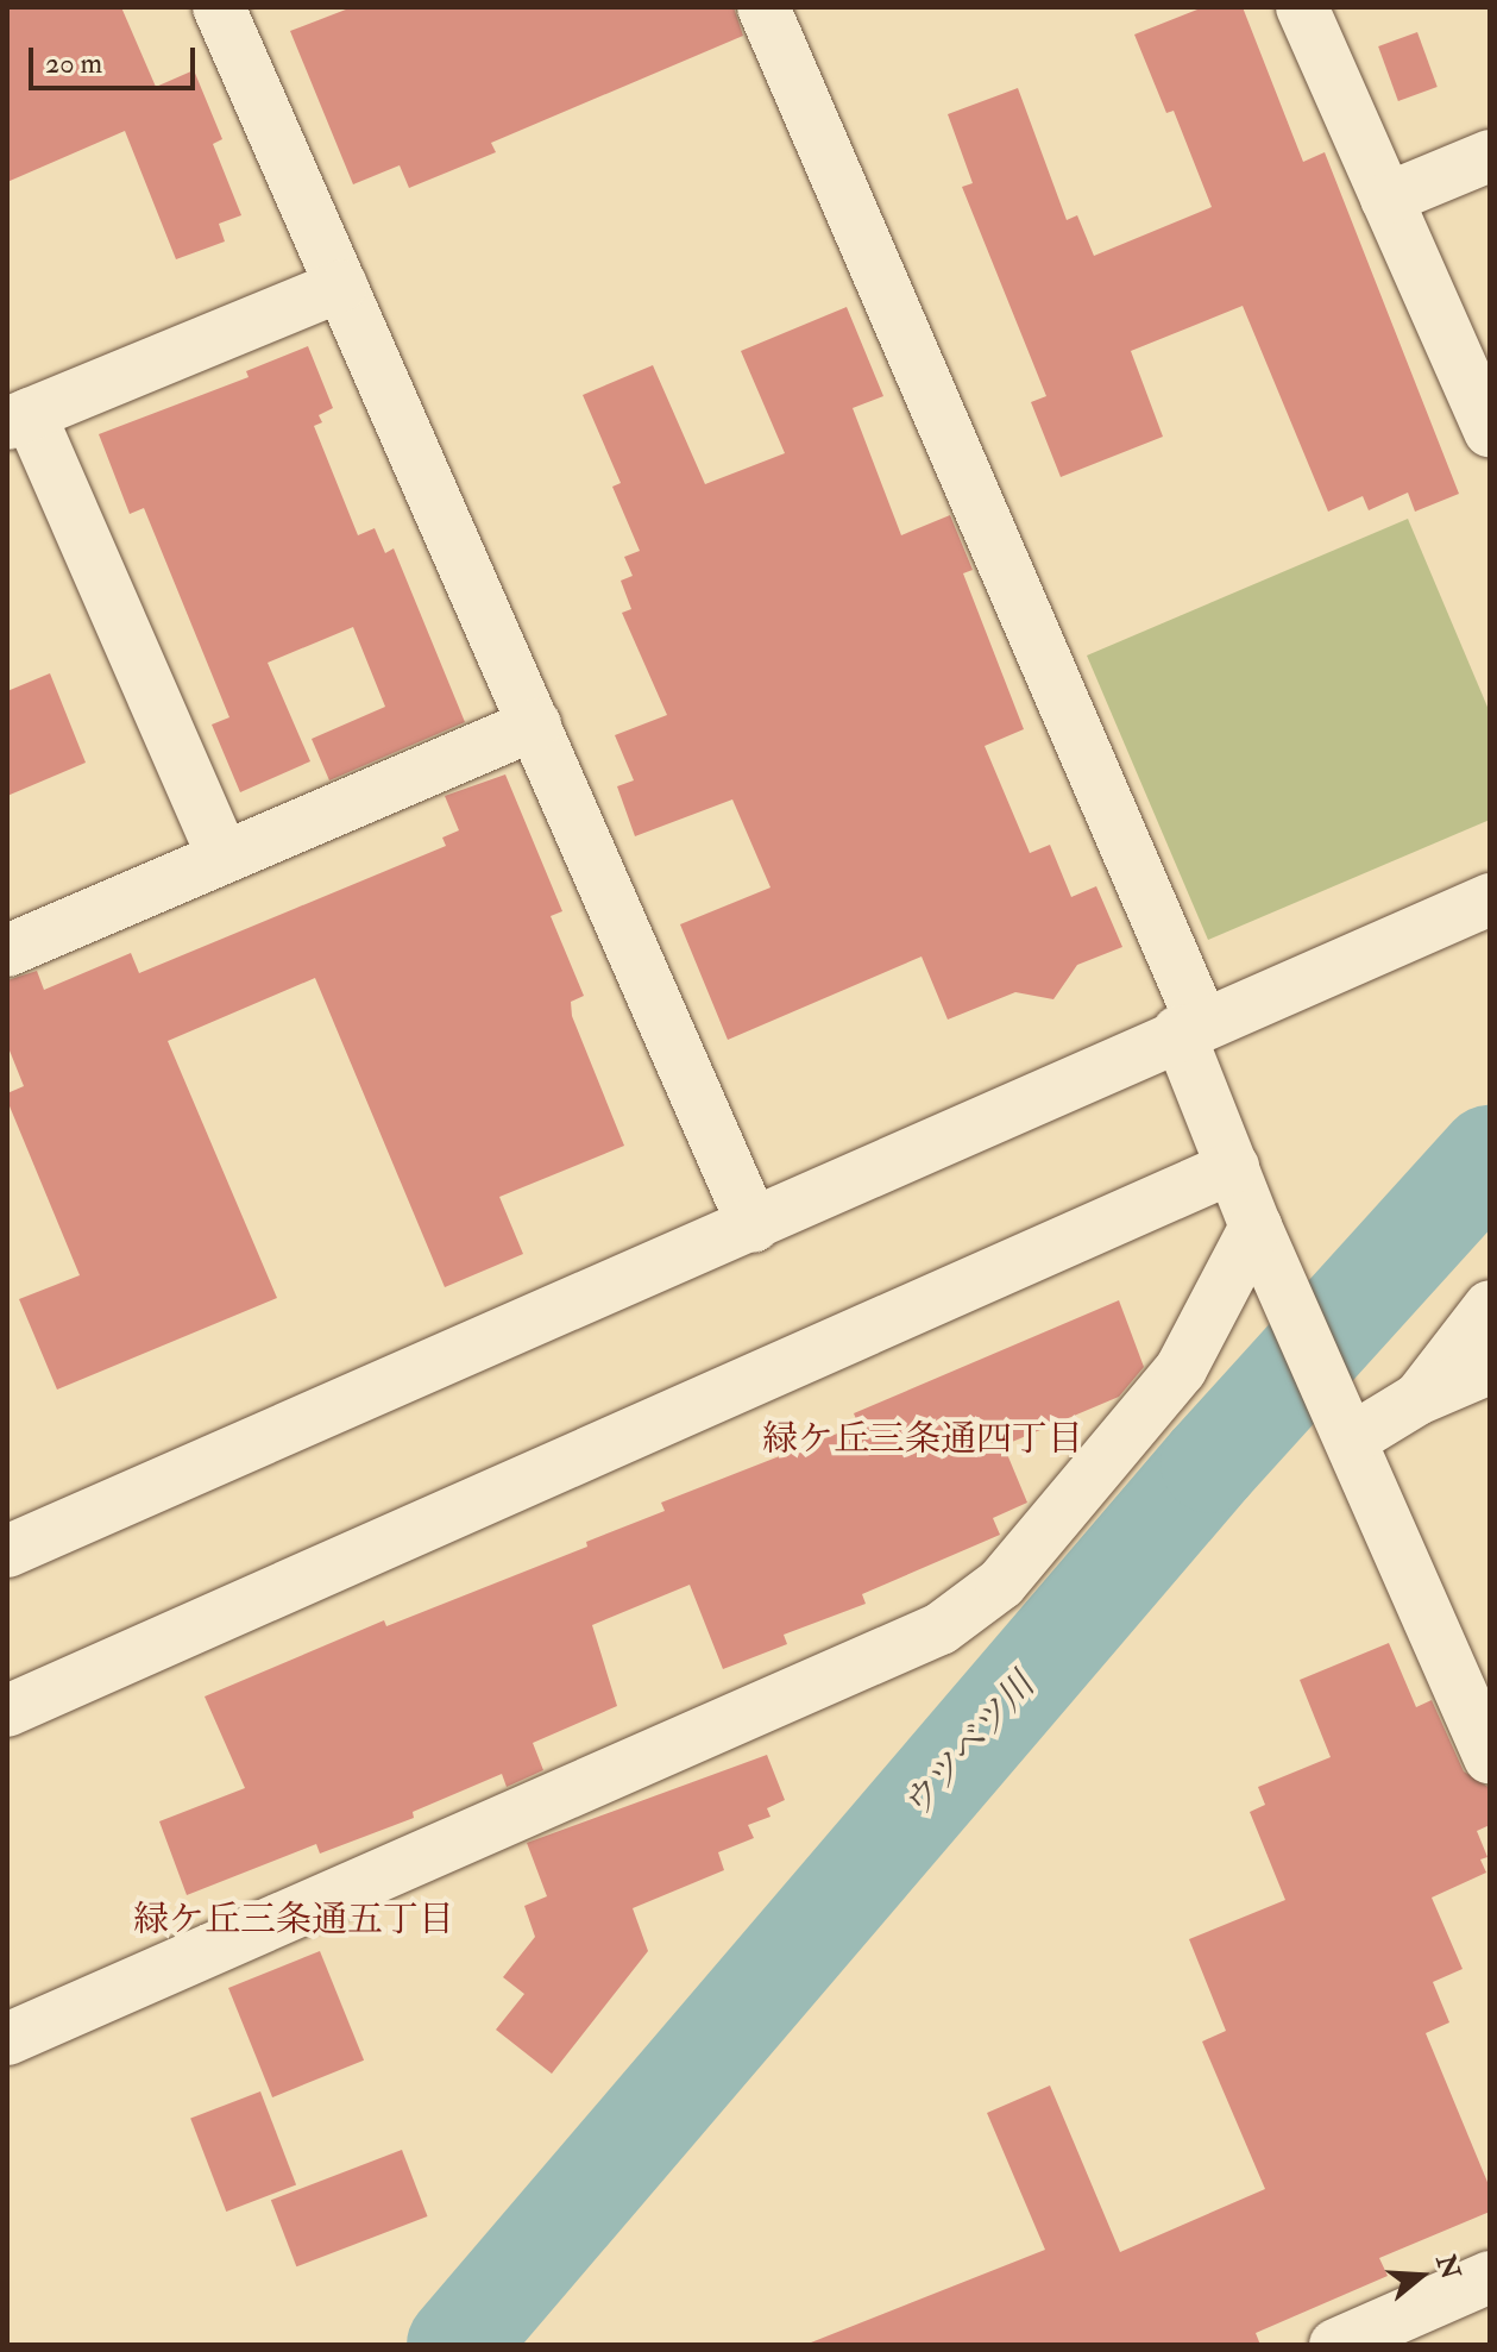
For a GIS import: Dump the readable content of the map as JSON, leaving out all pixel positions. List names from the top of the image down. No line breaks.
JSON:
{"districts":["緑ケ丘三条通四丁目","緑ケ丘三条通五丁目"],"water":["ウツベツ川"],"scale_bar":"20 m","north":"right"}
